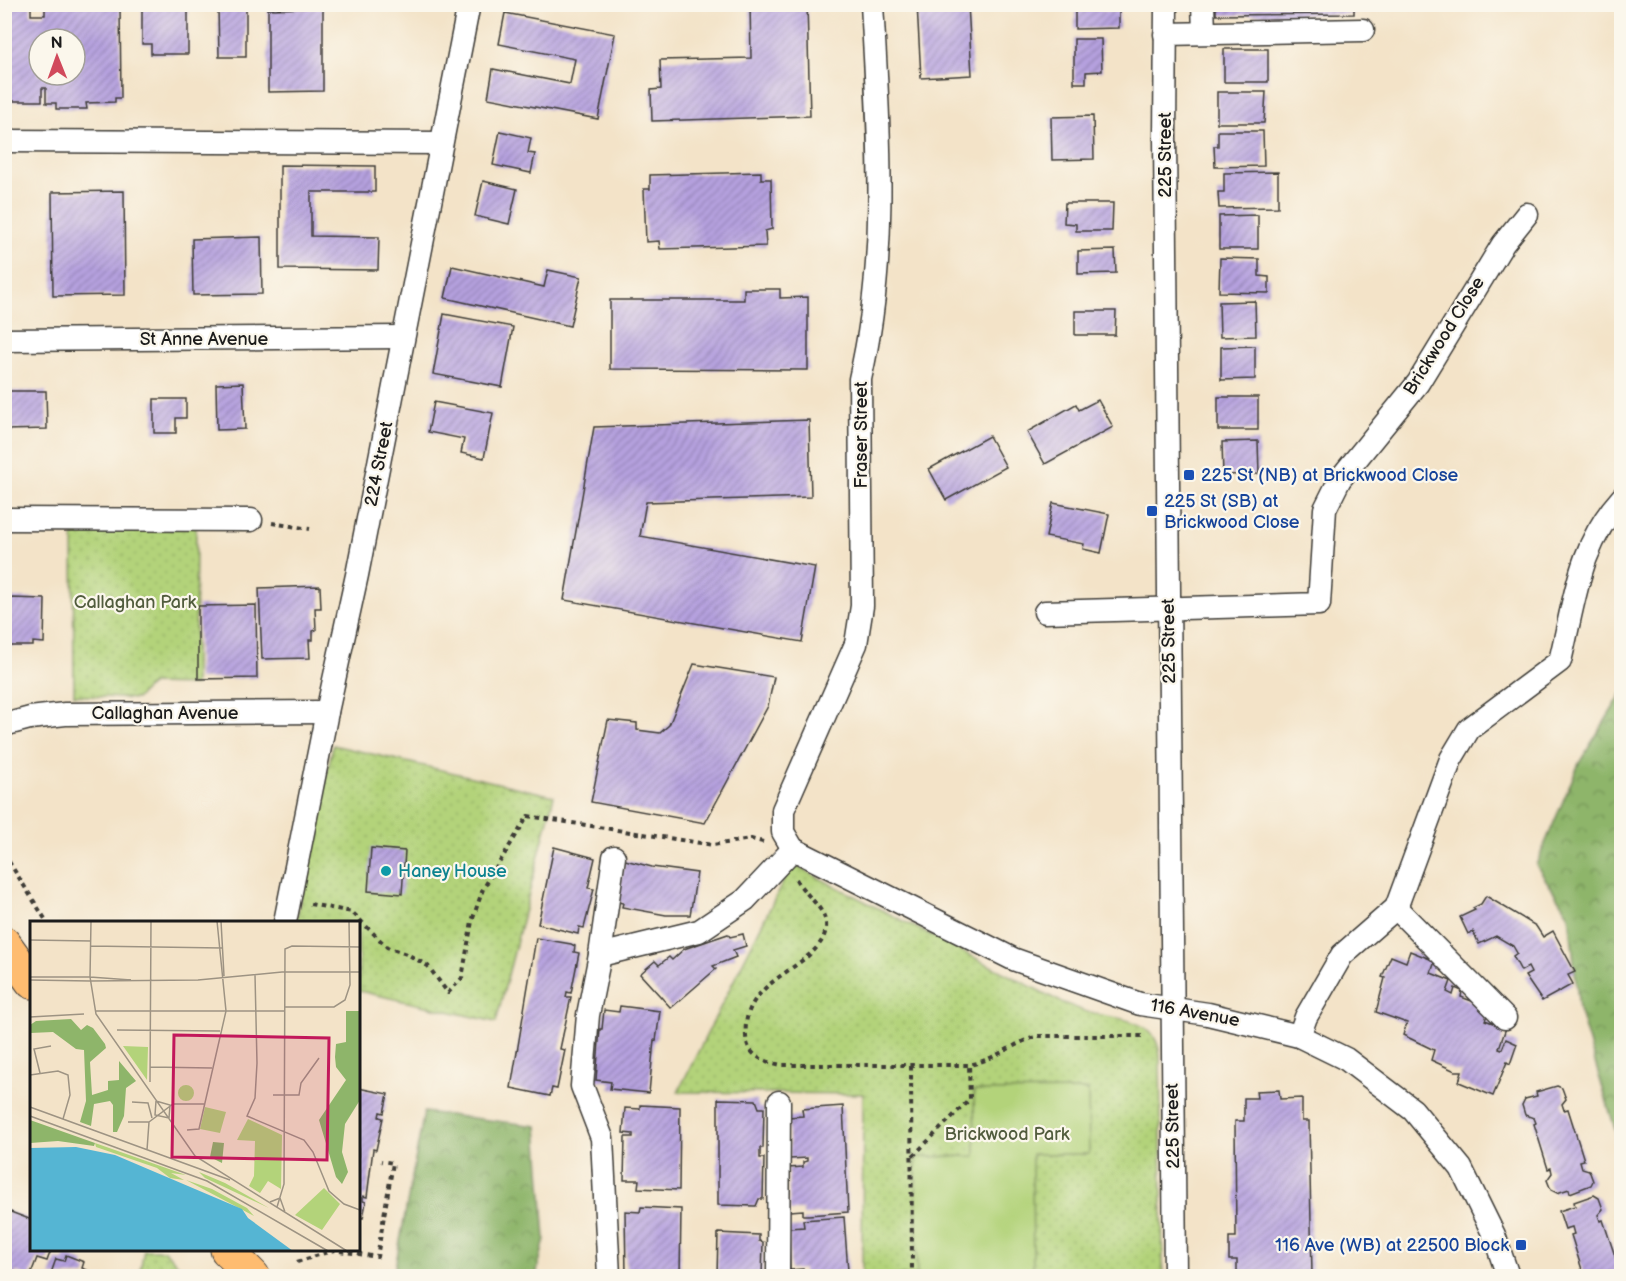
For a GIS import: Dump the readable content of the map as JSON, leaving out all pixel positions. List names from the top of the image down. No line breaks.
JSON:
{"streets":{"street":["225 Street","Brickwood Close","St Anne Avenue","Fraser Street","224 Street","Callaghan Avenue","116 Avenue"]},"crossings":[["225 Street","Brickwood Close"],["225 Street","116 Avenue"],["St Anne Avenue","224 Street"],["Fraser Street","116 Avenue"],["224 Street","Callaghan Avenue"]],"parks":["Callaghan Park","Brickwood Park"],"places":{"transit":["225 St (NB) at Brickwood Close","225 St (SB) at Brickwood Close","116 Ave (WB) at 22500 Block"],"other":["Haney House"]},"north":"top"}
